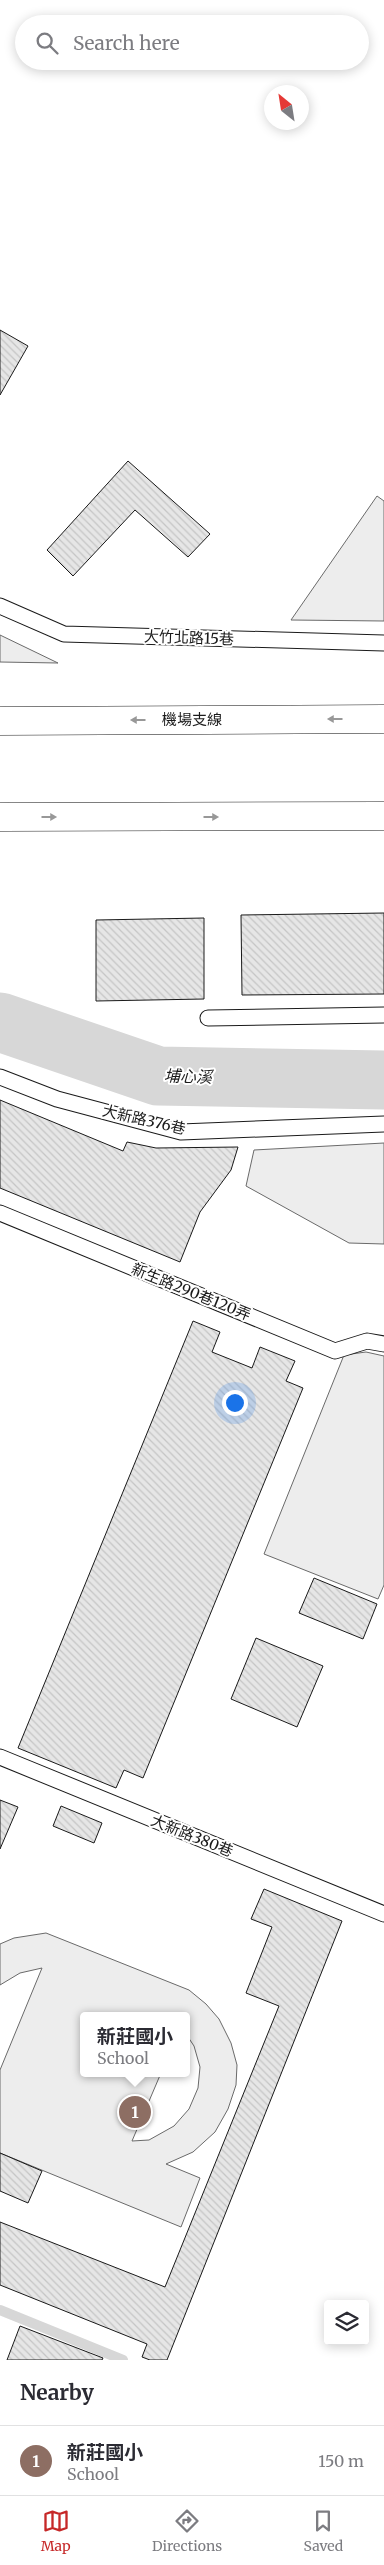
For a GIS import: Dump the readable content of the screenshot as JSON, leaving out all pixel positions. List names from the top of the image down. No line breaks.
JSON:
{"streets":{"highway":["機場支線"],"lane":["大竹北路15巷","大新路376巷","新生路290巷120弄","大新路380巷"]},"water":["埔心溪"],"north":"top left","page":{"search":"Search here","popup":["新莊國小","School"],"pins":"1","heading":"Nearby","list":[{"mark":"1","name":"新莊國小","note":"School","value":"150 m"}],"nav":["Map","Directions","Saved"]}}
